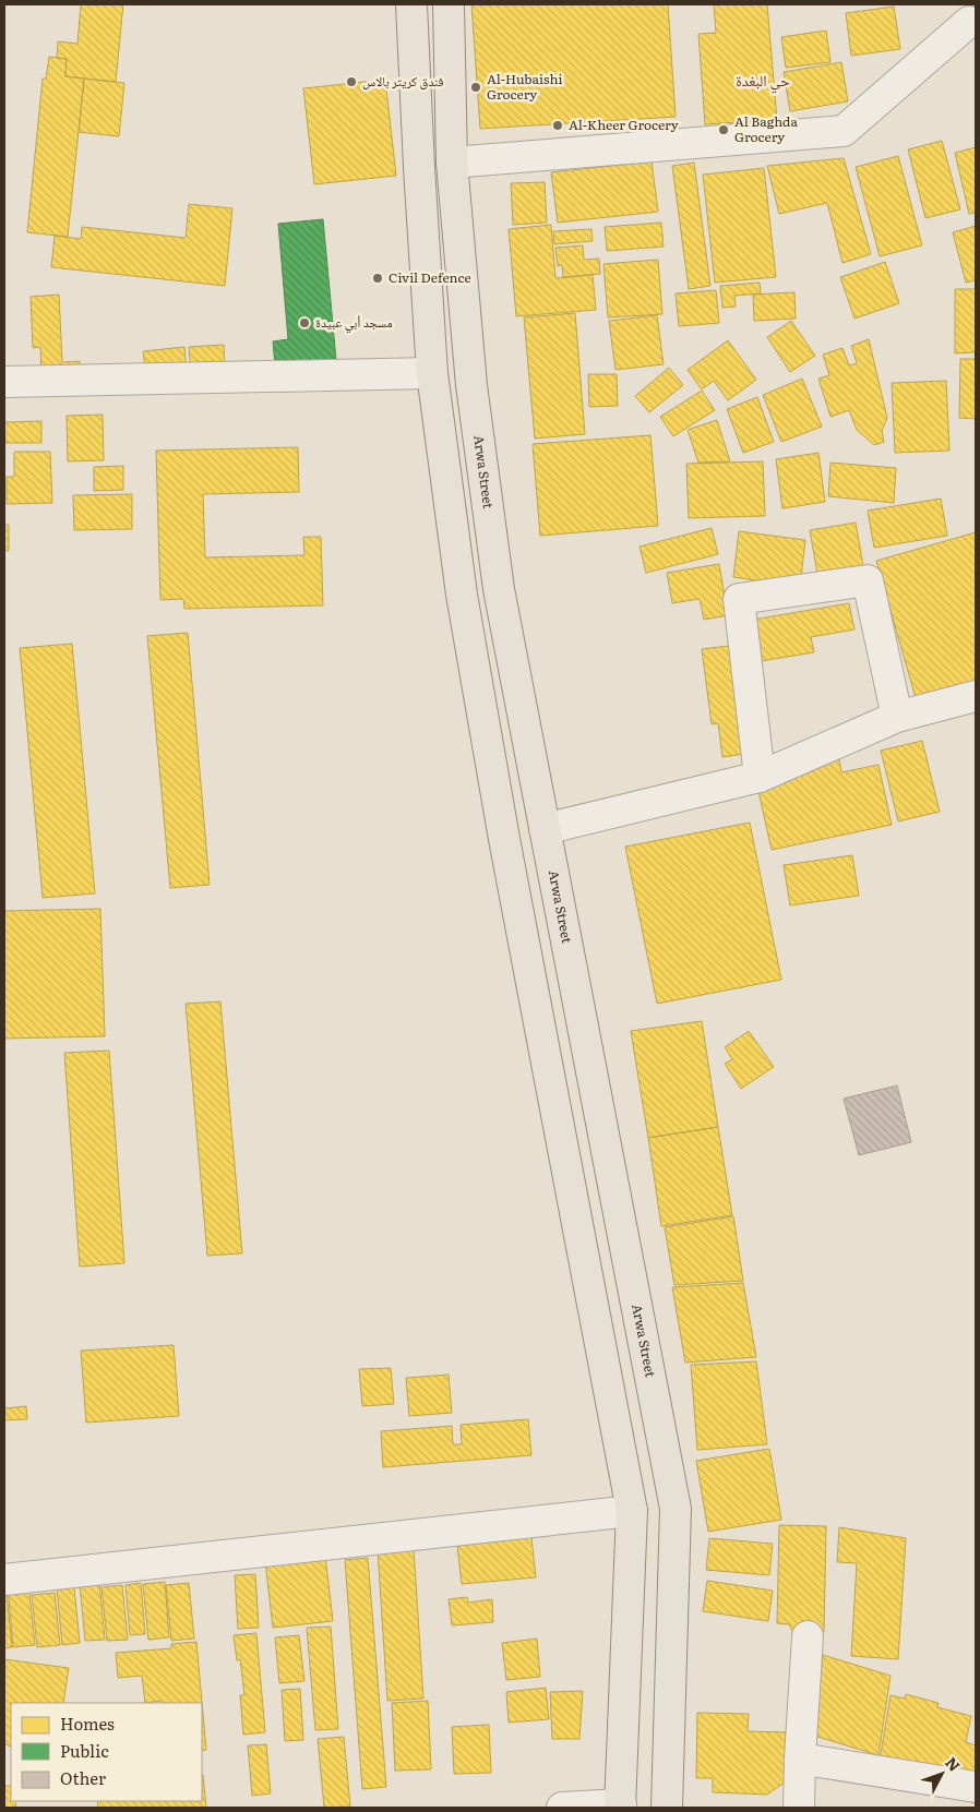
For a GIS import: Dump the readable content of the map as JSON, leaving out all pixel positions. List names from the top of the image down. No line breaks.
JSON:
{"streets":{"main road":["Arwa Street"]},"districts":["حي البغدة"],"places":["فندق كريتر بالاس","Al-Hubaishi Grocery","Al-Kheer Grocery","Al Baghda Grocery","Civil Defence","مسجد أبي عبيدة"],"legend":["Homes","Public","Other"],"north":"top right"}
